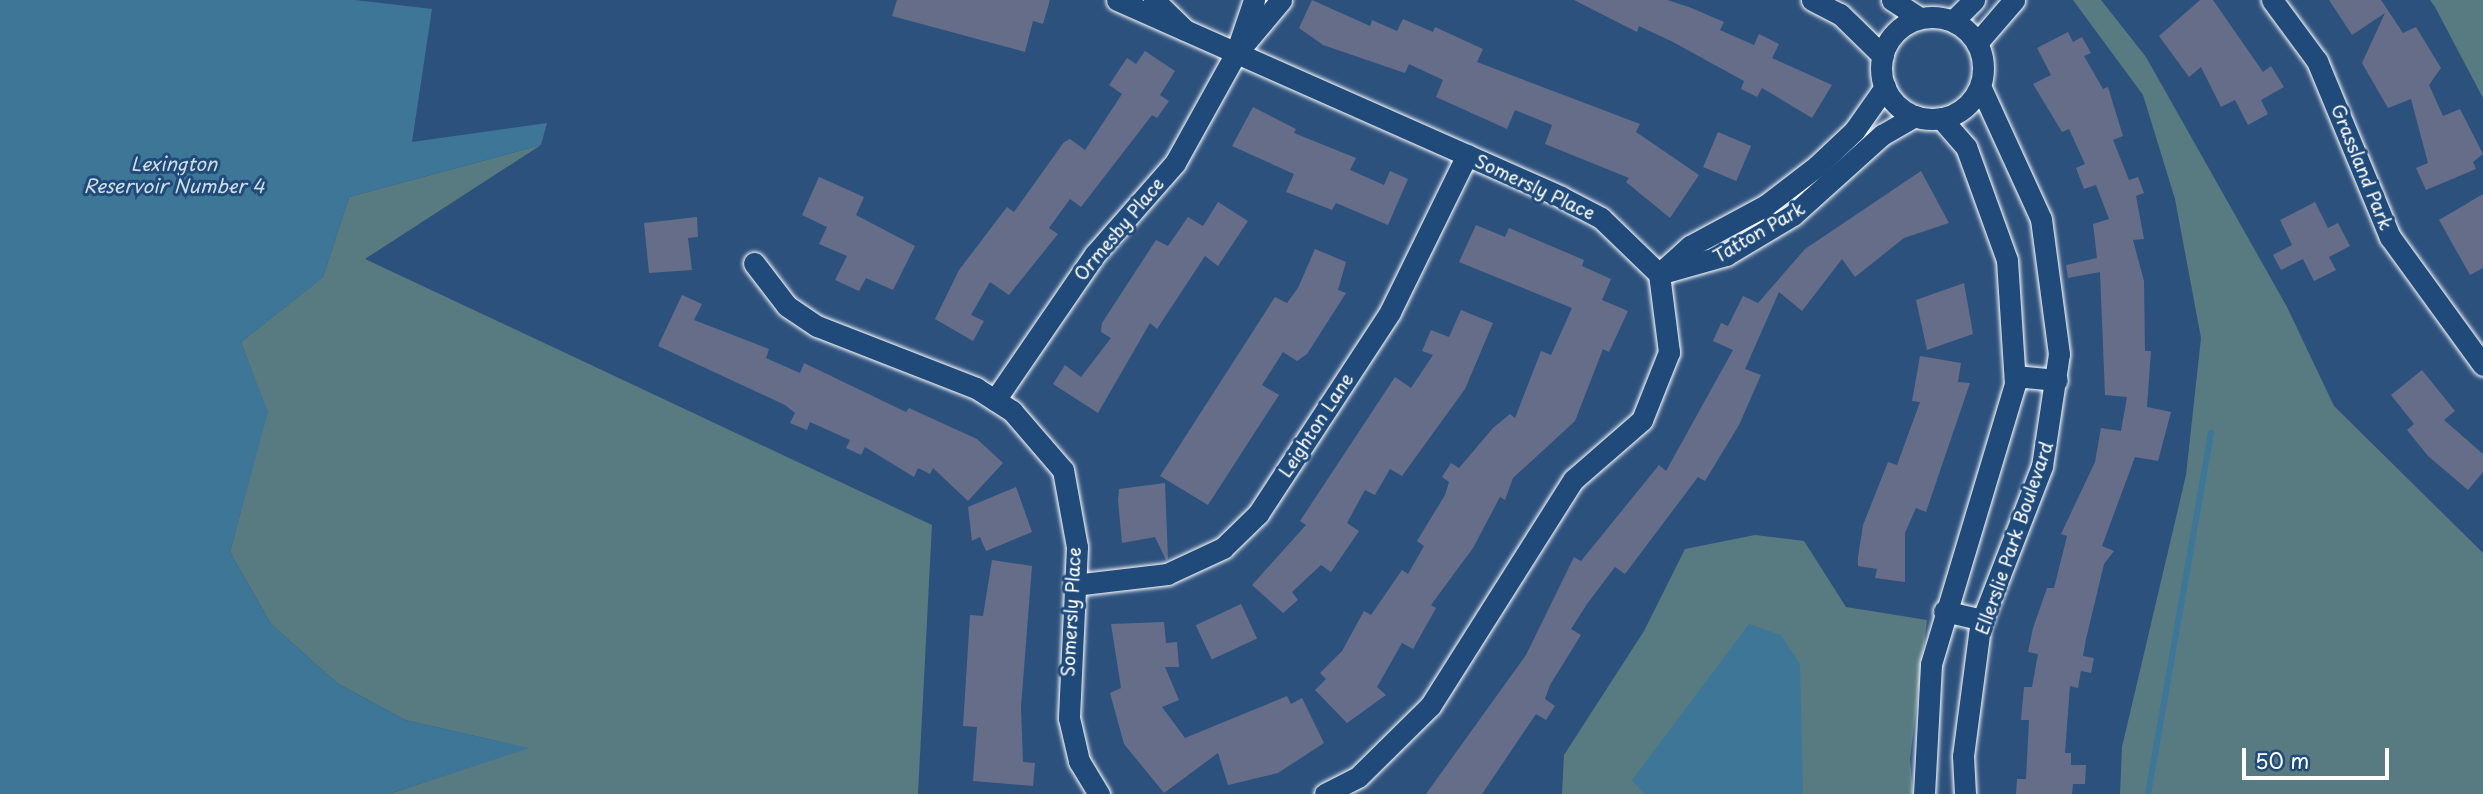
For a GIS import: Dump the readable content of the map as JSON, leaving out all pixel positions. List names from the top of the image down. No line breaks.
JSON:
{"streets":{"street":["Grassland Park","Somersly Place","Ormesby Place","Tatton Park","Leighton Lane","Ellerslie Park Boulevard"]},"crossings":[["Somersly Place","Ormesby Place"],["Somersly Place","Tatton Park"],["Somersly Place","Leighton Lane"],["Tatton Park","Ellerslie Park Boulevard"]],"water":["Lexington Reservoir Number 4"],"scale_bar":"50 m"}
